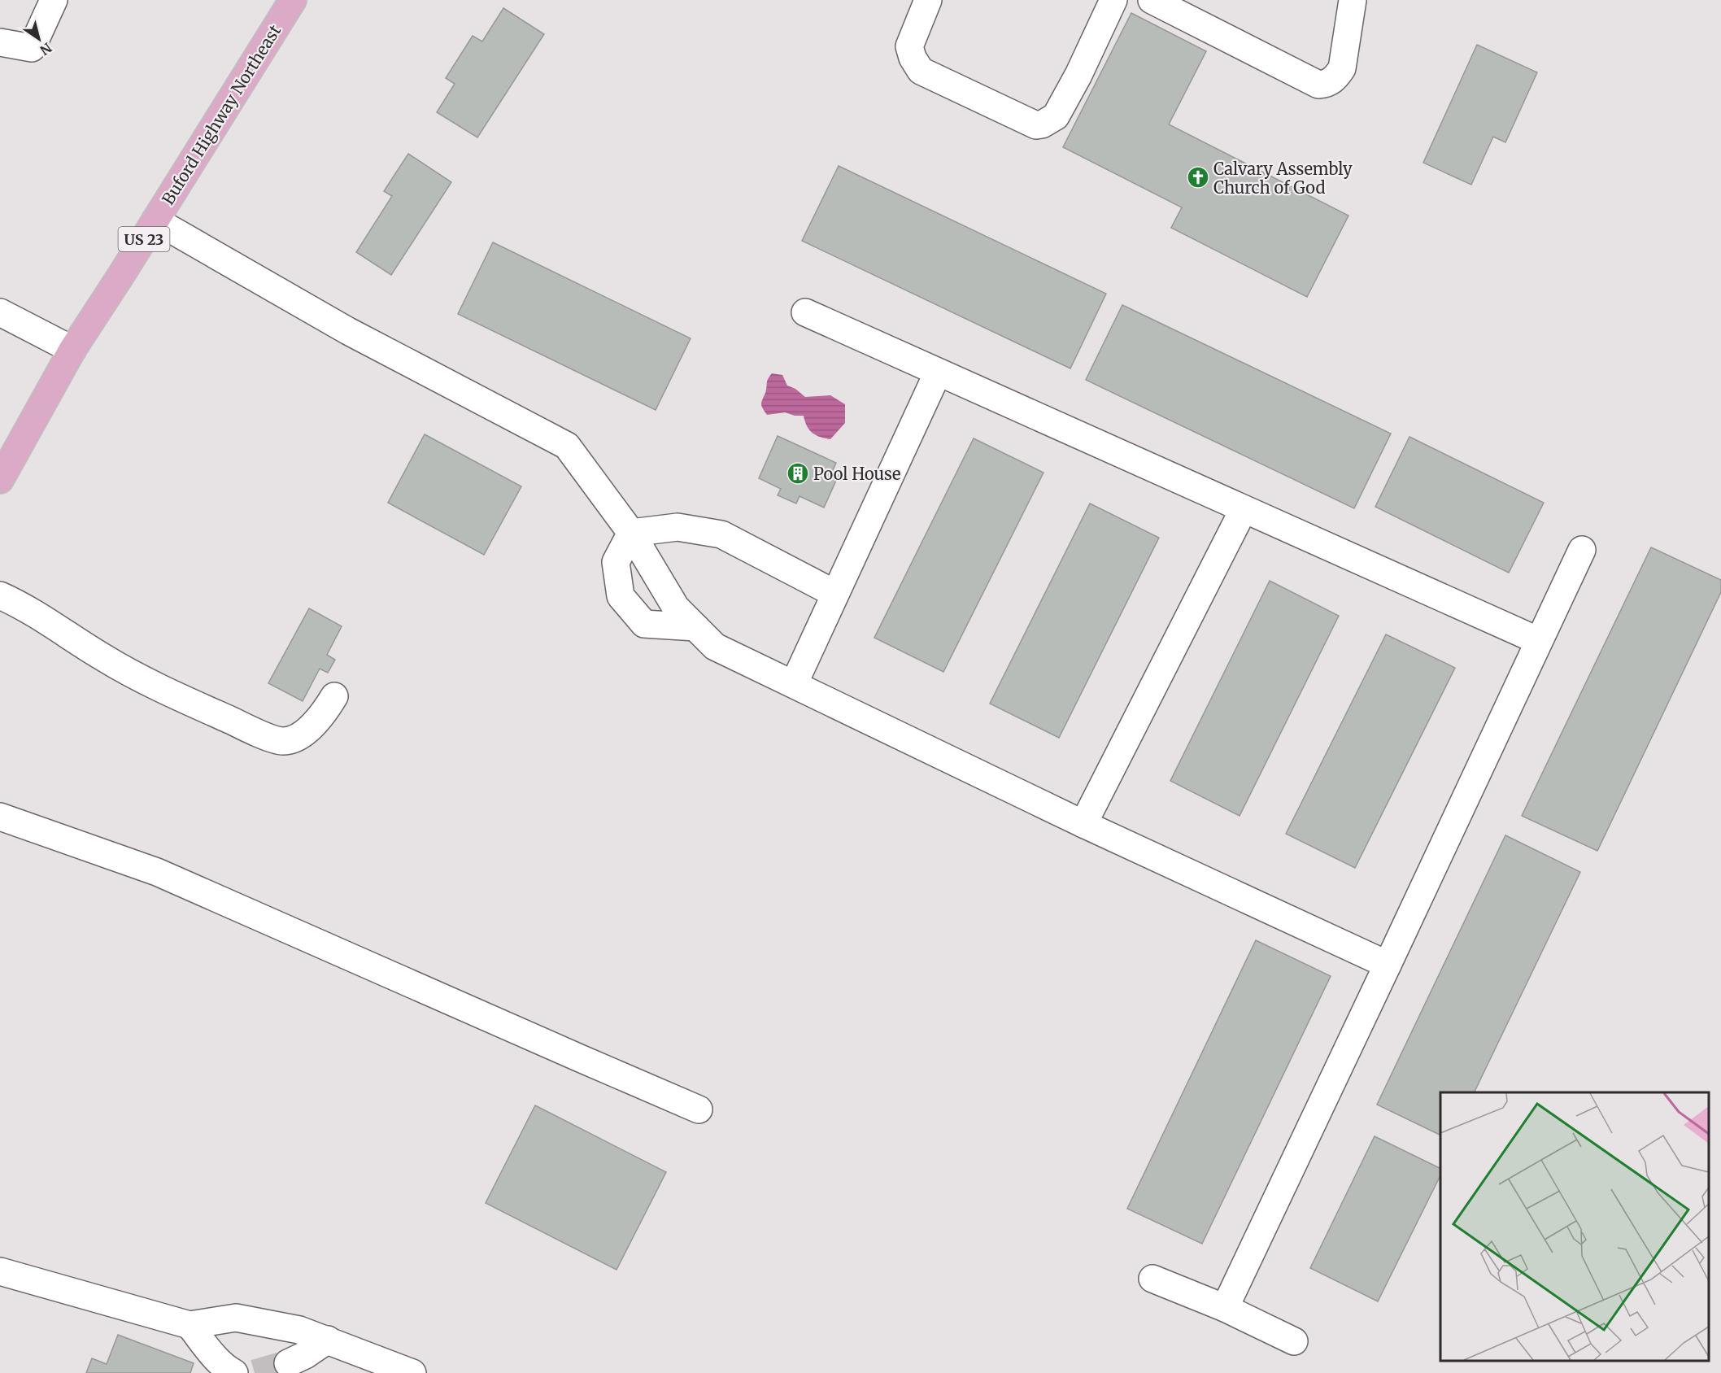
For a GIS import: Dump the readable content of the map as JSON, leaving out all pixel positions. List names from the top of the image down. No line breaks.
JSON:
{"streets":{"main road":["Buford Highway Northeast","US 23"]},"places":{"church":["Calvary Assembly Church of God"],"building":["Pool House"]},"north":"bottom right"}
